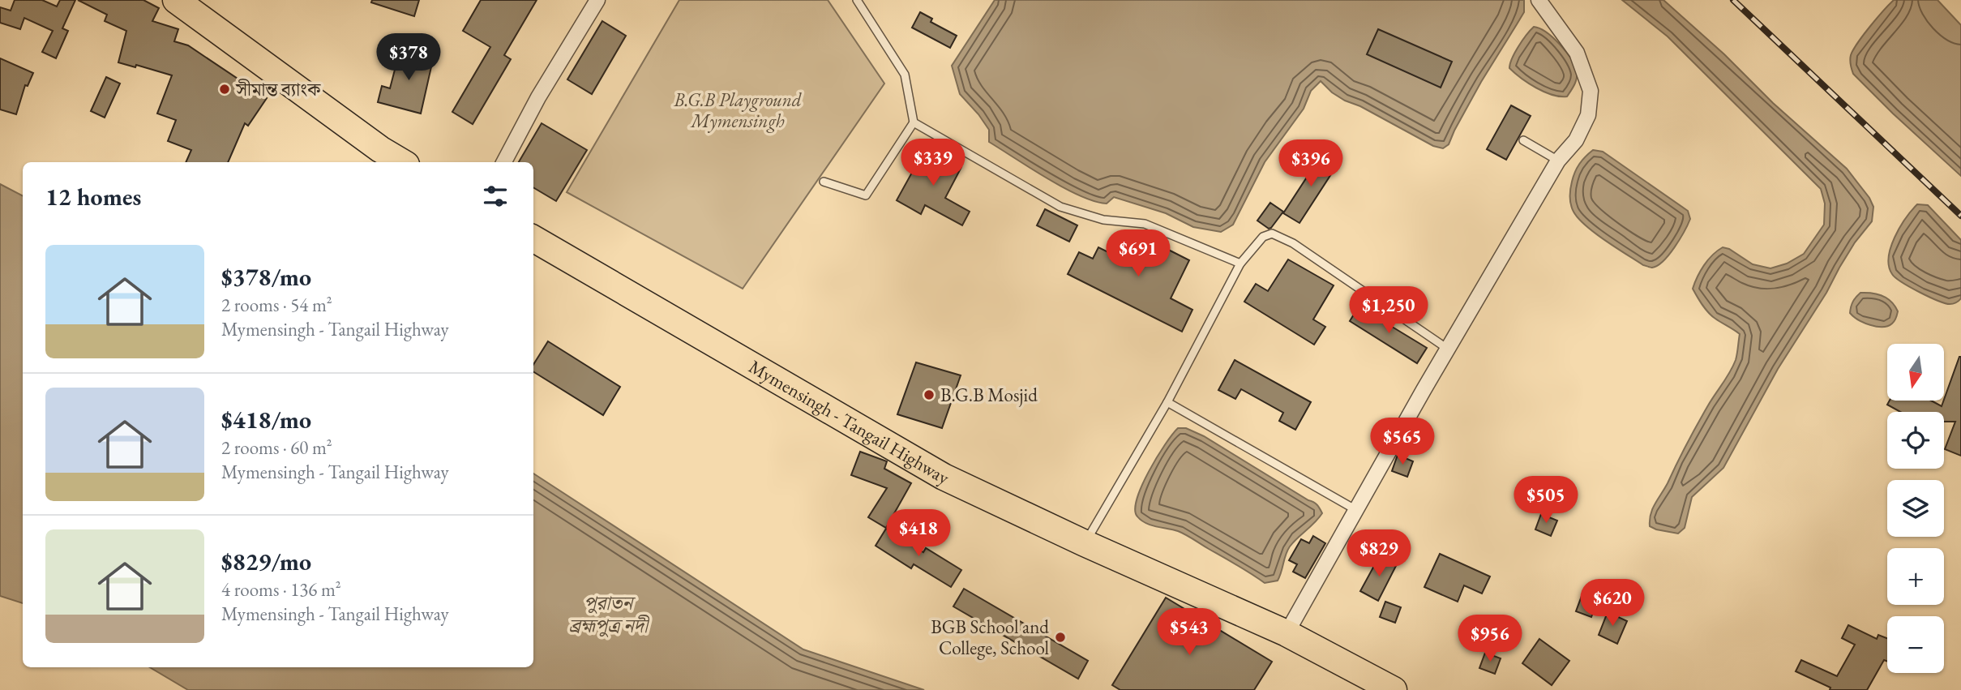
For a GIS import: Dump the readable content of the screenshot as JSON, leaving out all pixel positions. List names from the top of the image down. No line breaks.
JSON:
{"streets":{"highway":["Mymensingh - Tangail Highway"]},"water":["পুরাতন ব্রহ্মপুত্র নদী"],"parks":["B.G.B Playground Mymensingh"],"places":["সীমান্ত ব্যাংক","B.G.B Mosjid","BGB School and College, School"],"north":"bottom","page":{"price":["$378","$339","$396","$691","$1,250","$565","$505","$418","$829","$620","$543","$956"],"heading":"12 homes","list":[{"name":"$378/mo","note":"2 rooms · 54 m² · Mymensingh - Tangail Highway"},{"name":"$418/mo","note":"2 rooms · 60 m² · Mymensingh - Tangail Highway"},{"name":"$829/mo","note":"4 rooms · 136 m² · Mymensingh - Tangail Highway"}],"map_buttons":["+","−"]}}
